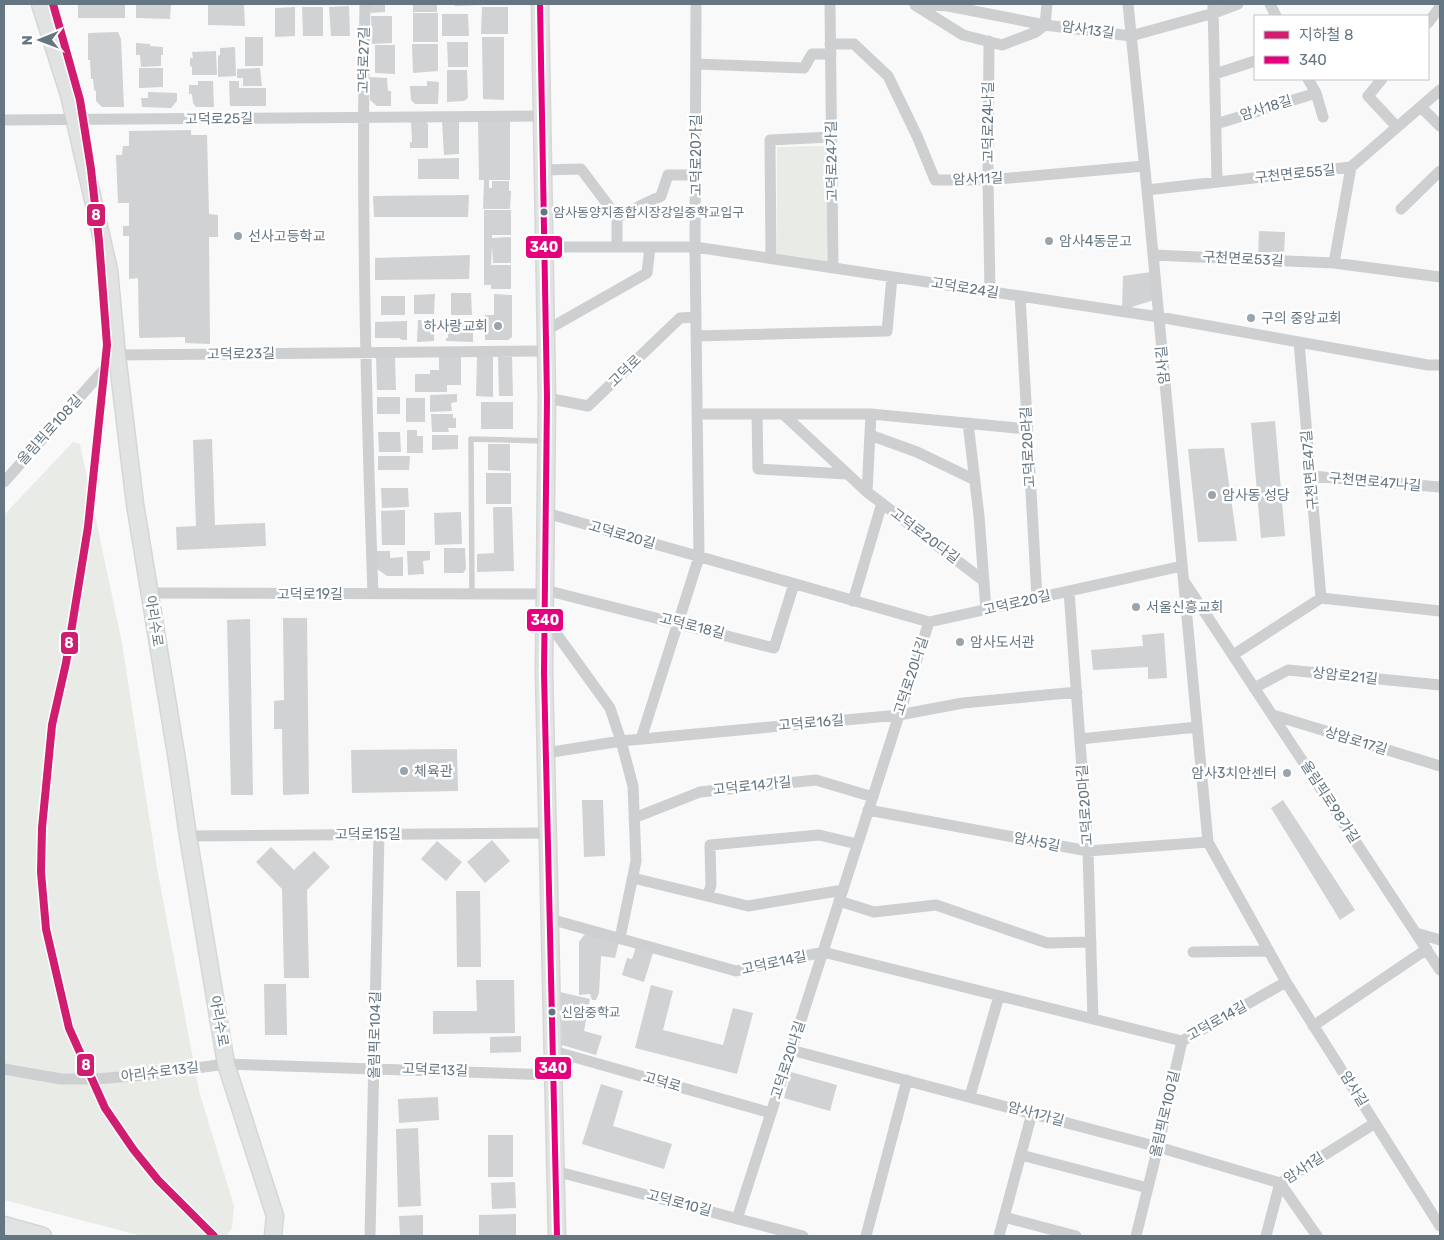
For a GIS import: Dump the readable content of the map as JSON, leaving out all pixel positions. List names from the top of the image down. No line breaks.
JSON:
{"streets":{"main road":["아리수로"],"street":["암사13길","고덕로27길","암사18길","고덕로25길","고덕로24나길","고덕로20가길","고덕로24가길","구천면로55길","암사11길","구천면로53길","고덕로24길","고덕로23길","암사길","고덕로","올림픽로108길","고덕로20라길","구천면로47길","구천면로47나길","고덕로20길","고덕로20다길","고덕로19길","고덕로18길","고덕로20나길","상암로21길","고덕로16길","상암로17길","고덕로14가길","올림픽로98가길","고덕로20마길","고덕로15길","암사5길","고덕로14길","올림픽로104길","고덕로13길","아리수로13길","암사1가길","올림픽로100길","암사1길","고덕로10길"]},"crossings":[["암사13길","고덕로24나길"],["암사13길","암사길"],["고덕로27길","고덕로25길"],["고덕로25길","아리수로"],["고덕로24나길","암사11길"],["고덕로24나길","고덕로24길"],["고덕로20가길","고덕로24길"],["고덕로20가길","고덕로"],["고덕로20가길","고덕로20길"],["고덕로24가길","암사11길"],["고덕로24가길","고덕로24길"],["구천면로55길","암사길"],["암사11길","암사길"],["구천면로53길","암사길"],["고덕로24길","암사길"],["고덕로24길","고덕로20라길"],["고덕로23길","올림픽로108길"],["고덕로23길","아리수로"],["암사길","고덕로20길"],["암사길","올림픽로98가길"],["암사길","암사5길"],["암사길","고덕로14길"],["암사길","암사1길"],["고덕로","고덕로20나길"],["올림픽로108길","아리수로"],["고덕로20라길","고덕로20길"],["구천면로47길","구천면로47나길"],["고덕로20길","고덕로20다길"],["고덕로20길","고덕로18길"],["고덕로20길","고덕로20나길"],["고덕로20길","고덕로20마길"],["고덕로19길","아리수로"],["고덕로19길","고덕로18길"],["아리수로","고덕로15길"],["아리수로","고덕로13길"],["아리수로","아리수로13길"],["고덕로20나길","고덕로16길"],["고덕로20나길","고덕로14가길"],["고덕로20나길","암사5길"],["고덕로20나길","고덕로14길"],["고덕로20나길","암사1가길"],["고덕로20나길","고덕로10길"],["상암로21길","올림픽로98가길"],["고덕로16길","고덕로20마길"],["상암로17길","올림픽로98가길"],["고덕로20마길","암사5길"],["고덕로20마길","고덕로14길"],["고덕로15길","올림픽로104길"],["고덕로14길","올림픽로100길"],["올림픽로104길","고덕로13길"],["고덕로13길","아리수로13길"],["암사1가길","올림픽로100길"],["암사1가길","암사1길"]],"places":["암사동양지종합시장강일중학교입구","선사고등학교","암사4동문고","구의 중앙교회","하사랑교회","암사동 성당","서울신흥교회","암사도서관","체육관","암사3치안센터","신암중학교"],"lines":["metro line 8","transit line 340"],"legend":["지하철 8","340"],"north":"left"}
